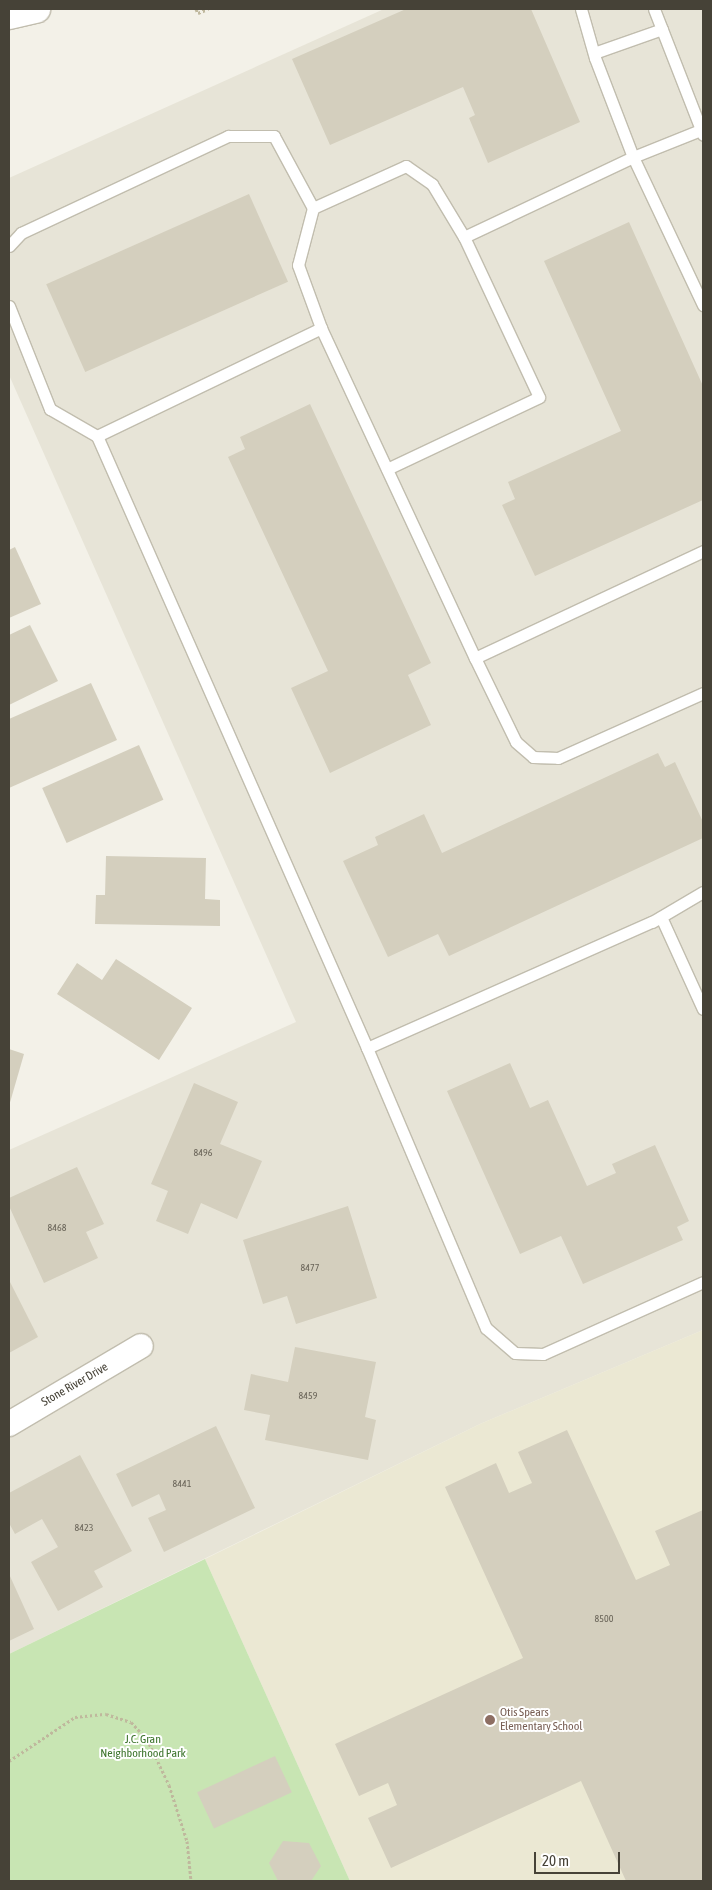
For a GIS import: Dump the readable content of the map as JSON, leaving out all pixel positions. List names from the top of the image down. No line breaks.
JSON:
{"streets":{"street":["Stone River Drive"]},"parks":["J.C. Gran Neighborhood Park"],"places":["Otis Spears Elementary School"],"house_numbers":["8496","8468","8477","8459","8441","8423","8500"],"scale_bar":"20 m"}
